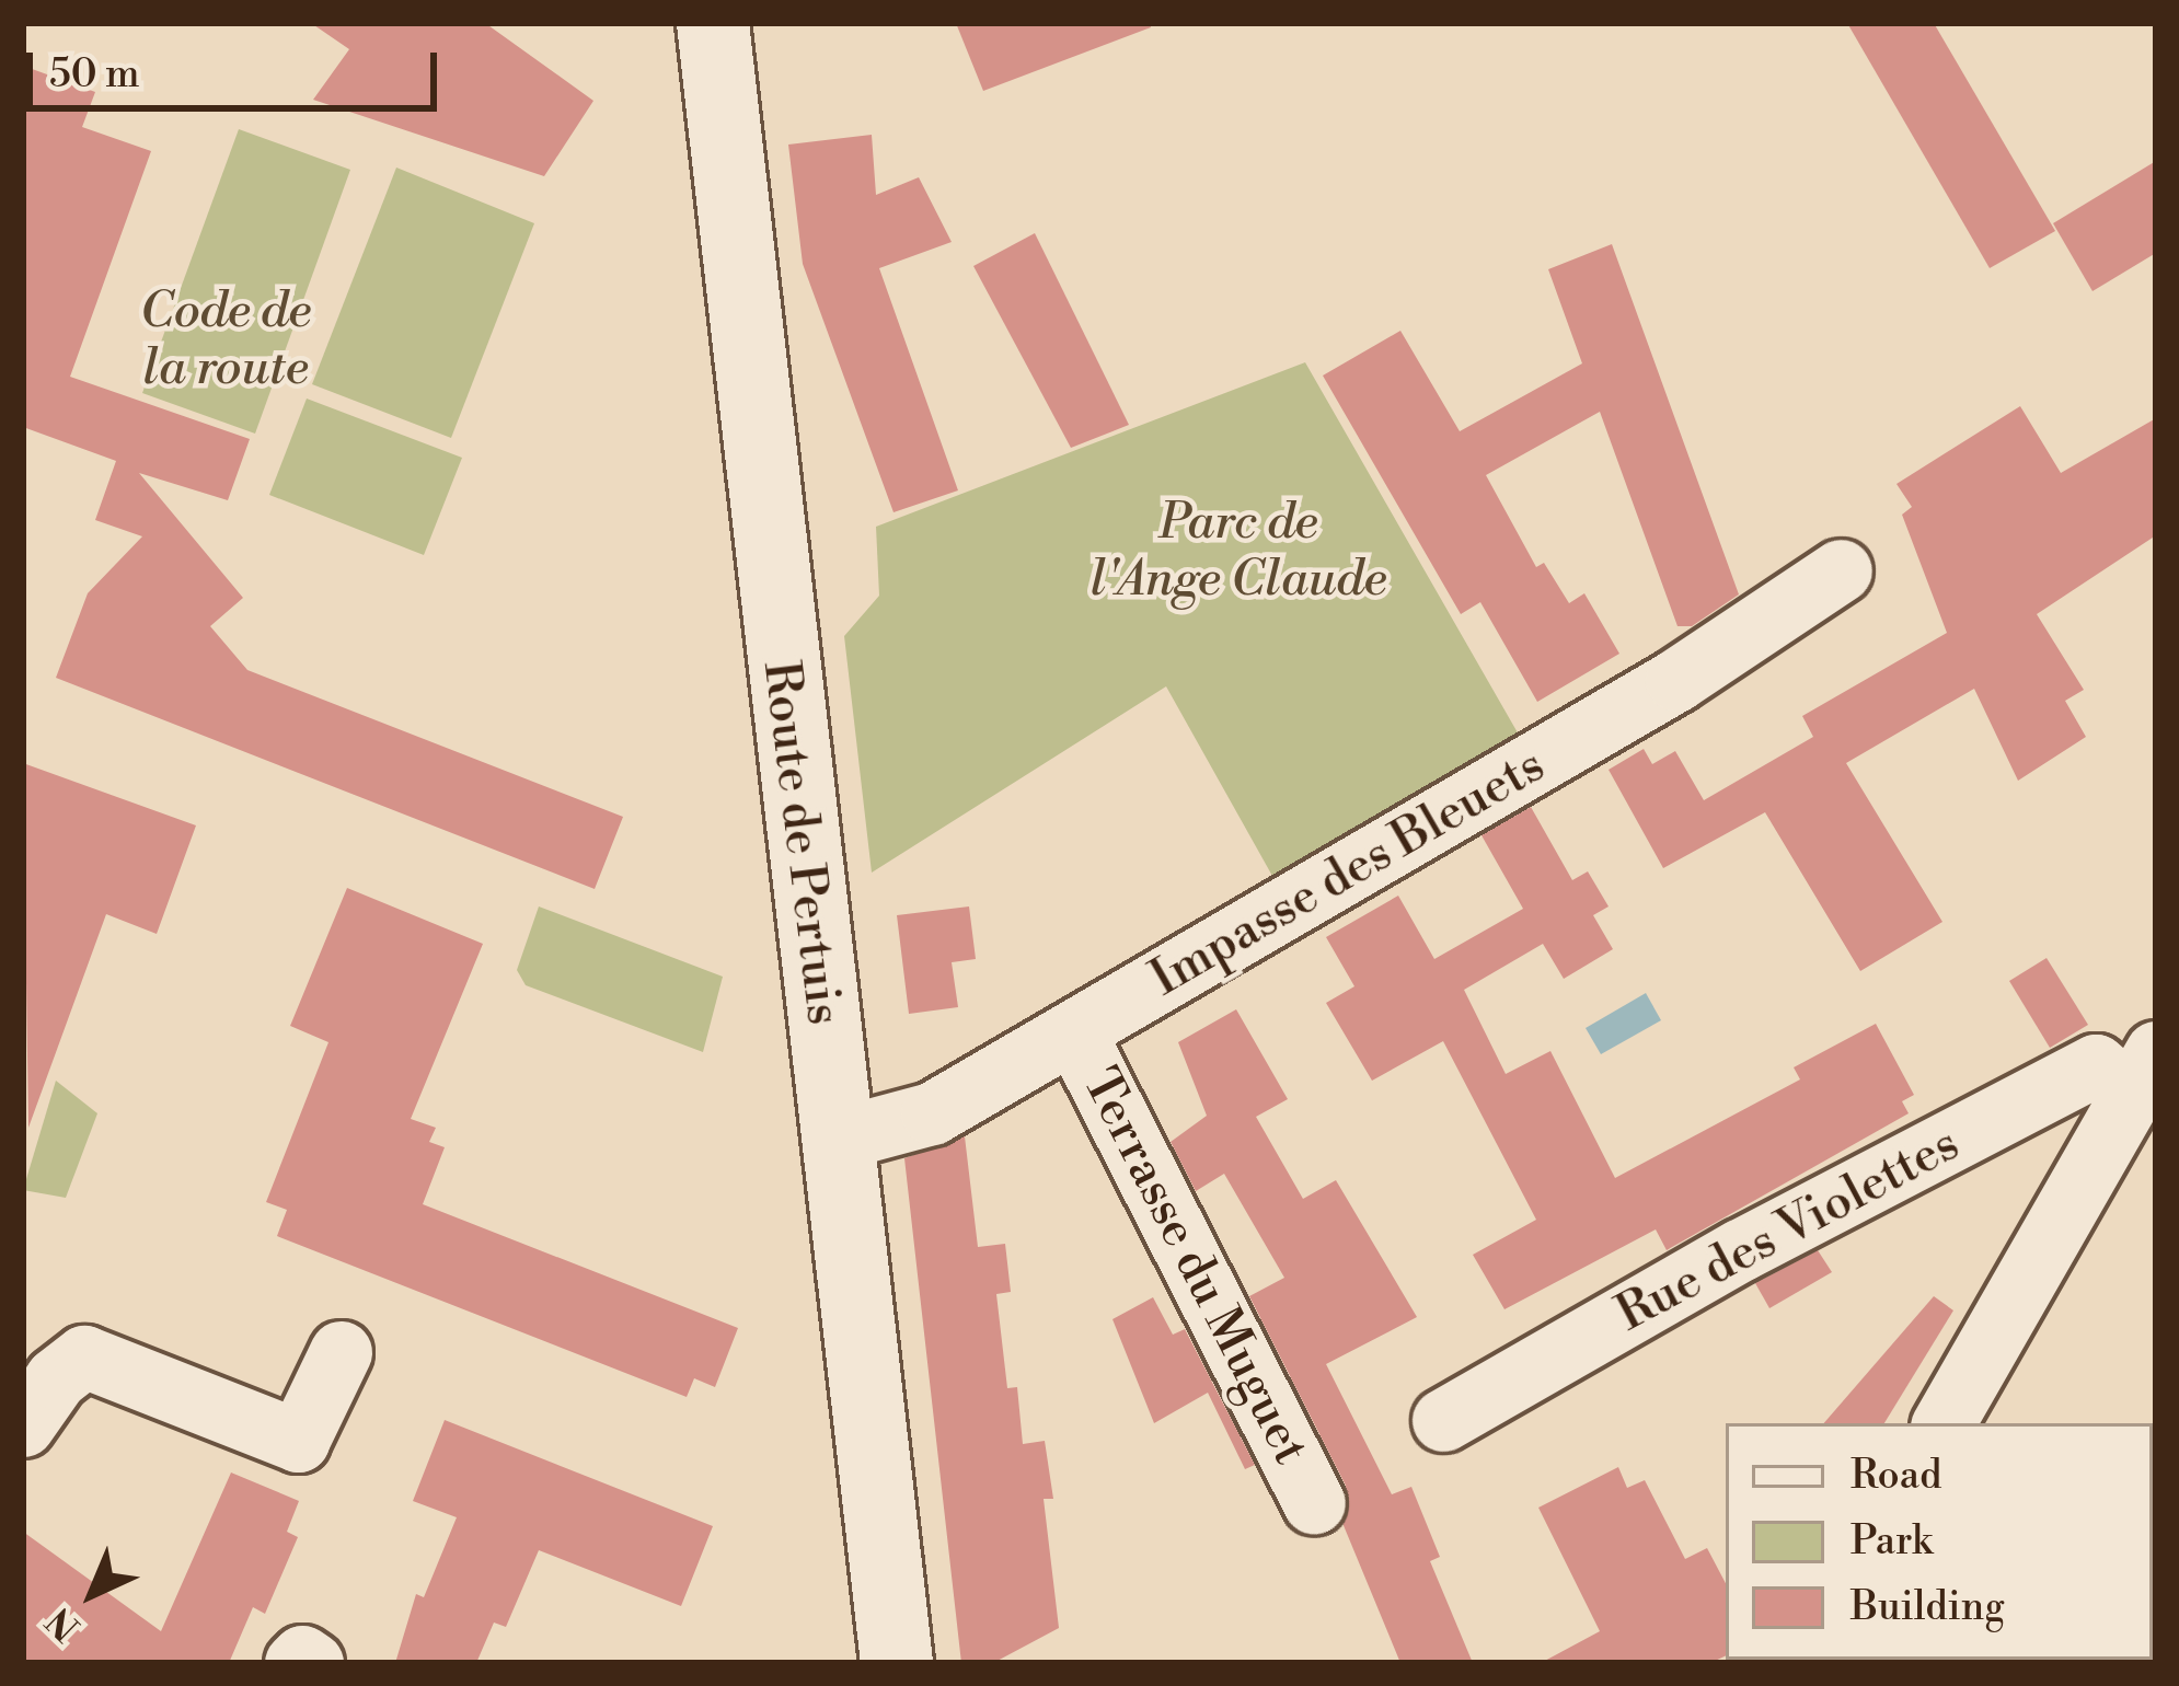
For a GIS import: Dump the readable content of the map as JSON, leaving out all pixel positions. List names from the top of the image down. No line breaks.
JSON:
{"streets":{"main road":["Route de Pertuis"],"street":["Impasse des Bleuets","Rue des Violettes","Terrasse du Muguet"]},"crossings":[["Route de Pertuis","Impasse des Bleuets"],["Impasse des Bleuets","Terrasse du Muguet"]],"parks":["Code de la route","Parc de l'Ange Claude"],"legend":["Road","Park","Building"],"scale_bar":"50 m","north":"bottom left"}
